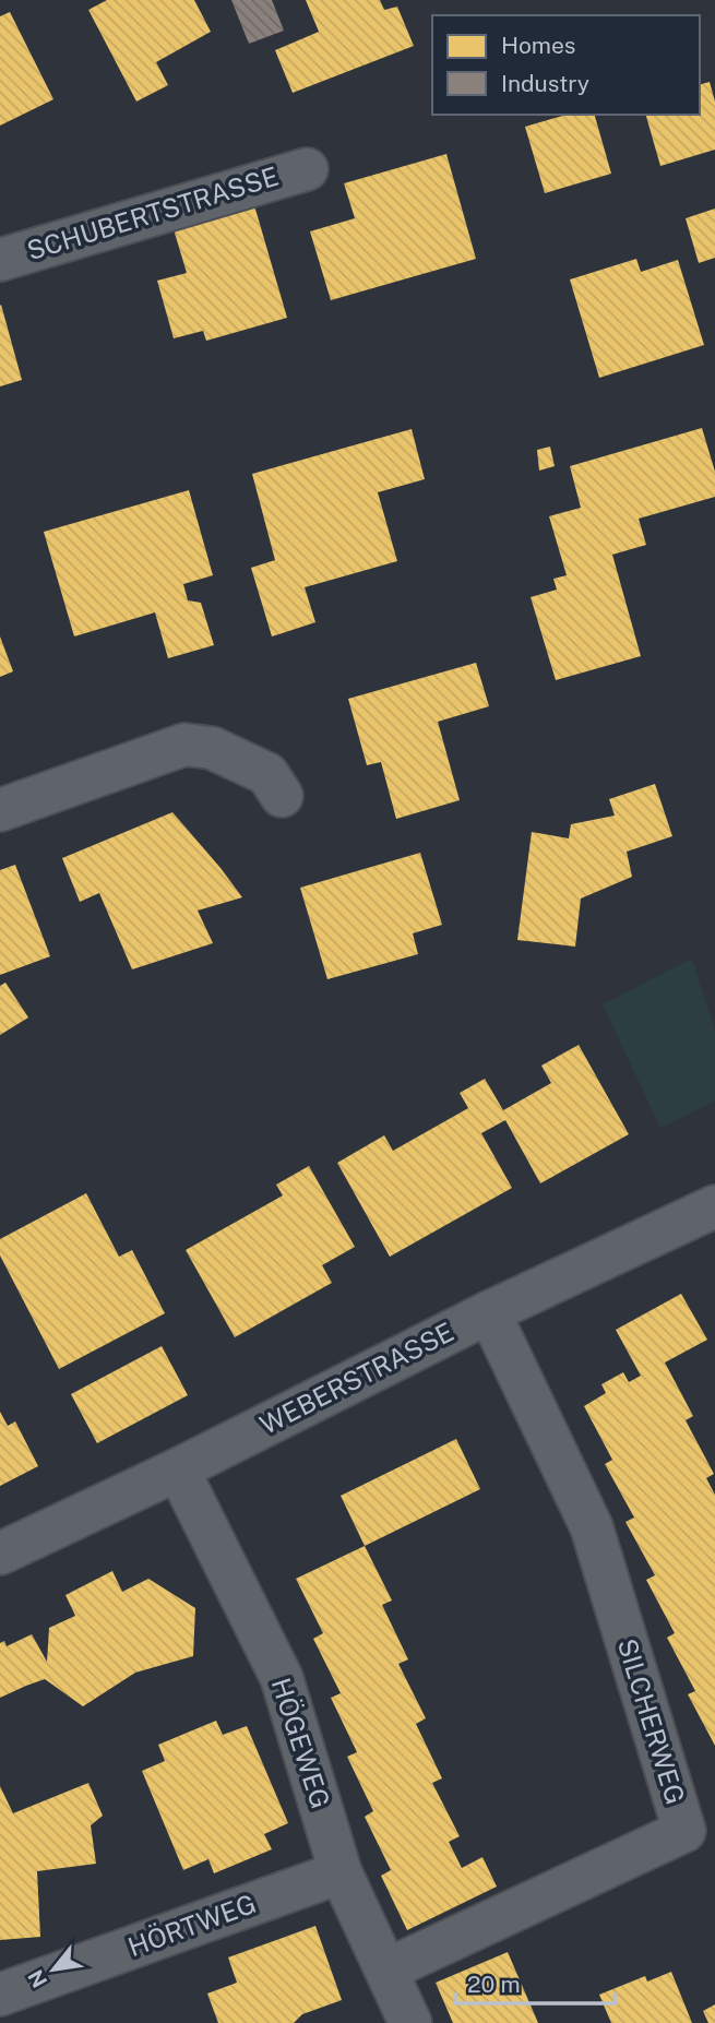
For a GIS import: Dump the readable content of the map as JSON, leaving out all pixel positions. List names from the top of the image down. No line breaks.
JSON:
{"streets":{"street":["SCHUBERTSTRASSE","WEBERSTRASSE","SILCHERWEG","HÖGEWEG","HÖRTWEG"]},"crossings":[["WEBERSTRASSE","SILCHERWEG"],["WEBERSTRASSE","HÖGEWEG"],["SILCHERWEG","HÖGEWEG"],["HÖGEWEG","HÖRTWEG"]],"legend":["Homes","Industry"],"scale_bar":"20 m","north":"bottom left"}
